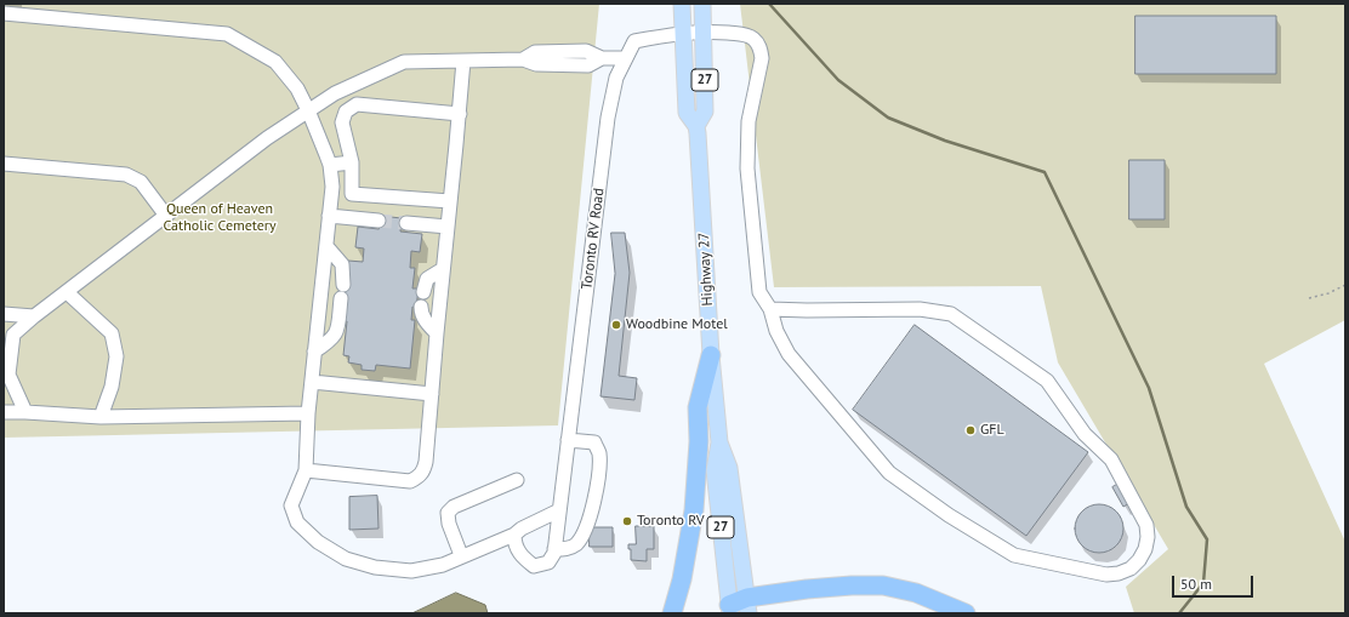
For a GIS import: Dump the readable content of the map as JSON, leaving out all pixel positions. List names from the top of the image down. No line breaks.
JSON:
{"streets":{"main road":["27","Highway 27"],"lane":["Toronto RV Road"]},"crossings":[["Toronto RV Road","Highway 27"]],"parks":["Queen of Heaven Catholic Cemetery"],"places":["Woodbine Motel","GFL","Toronto RV"],"scale_bar":"50 m"}
